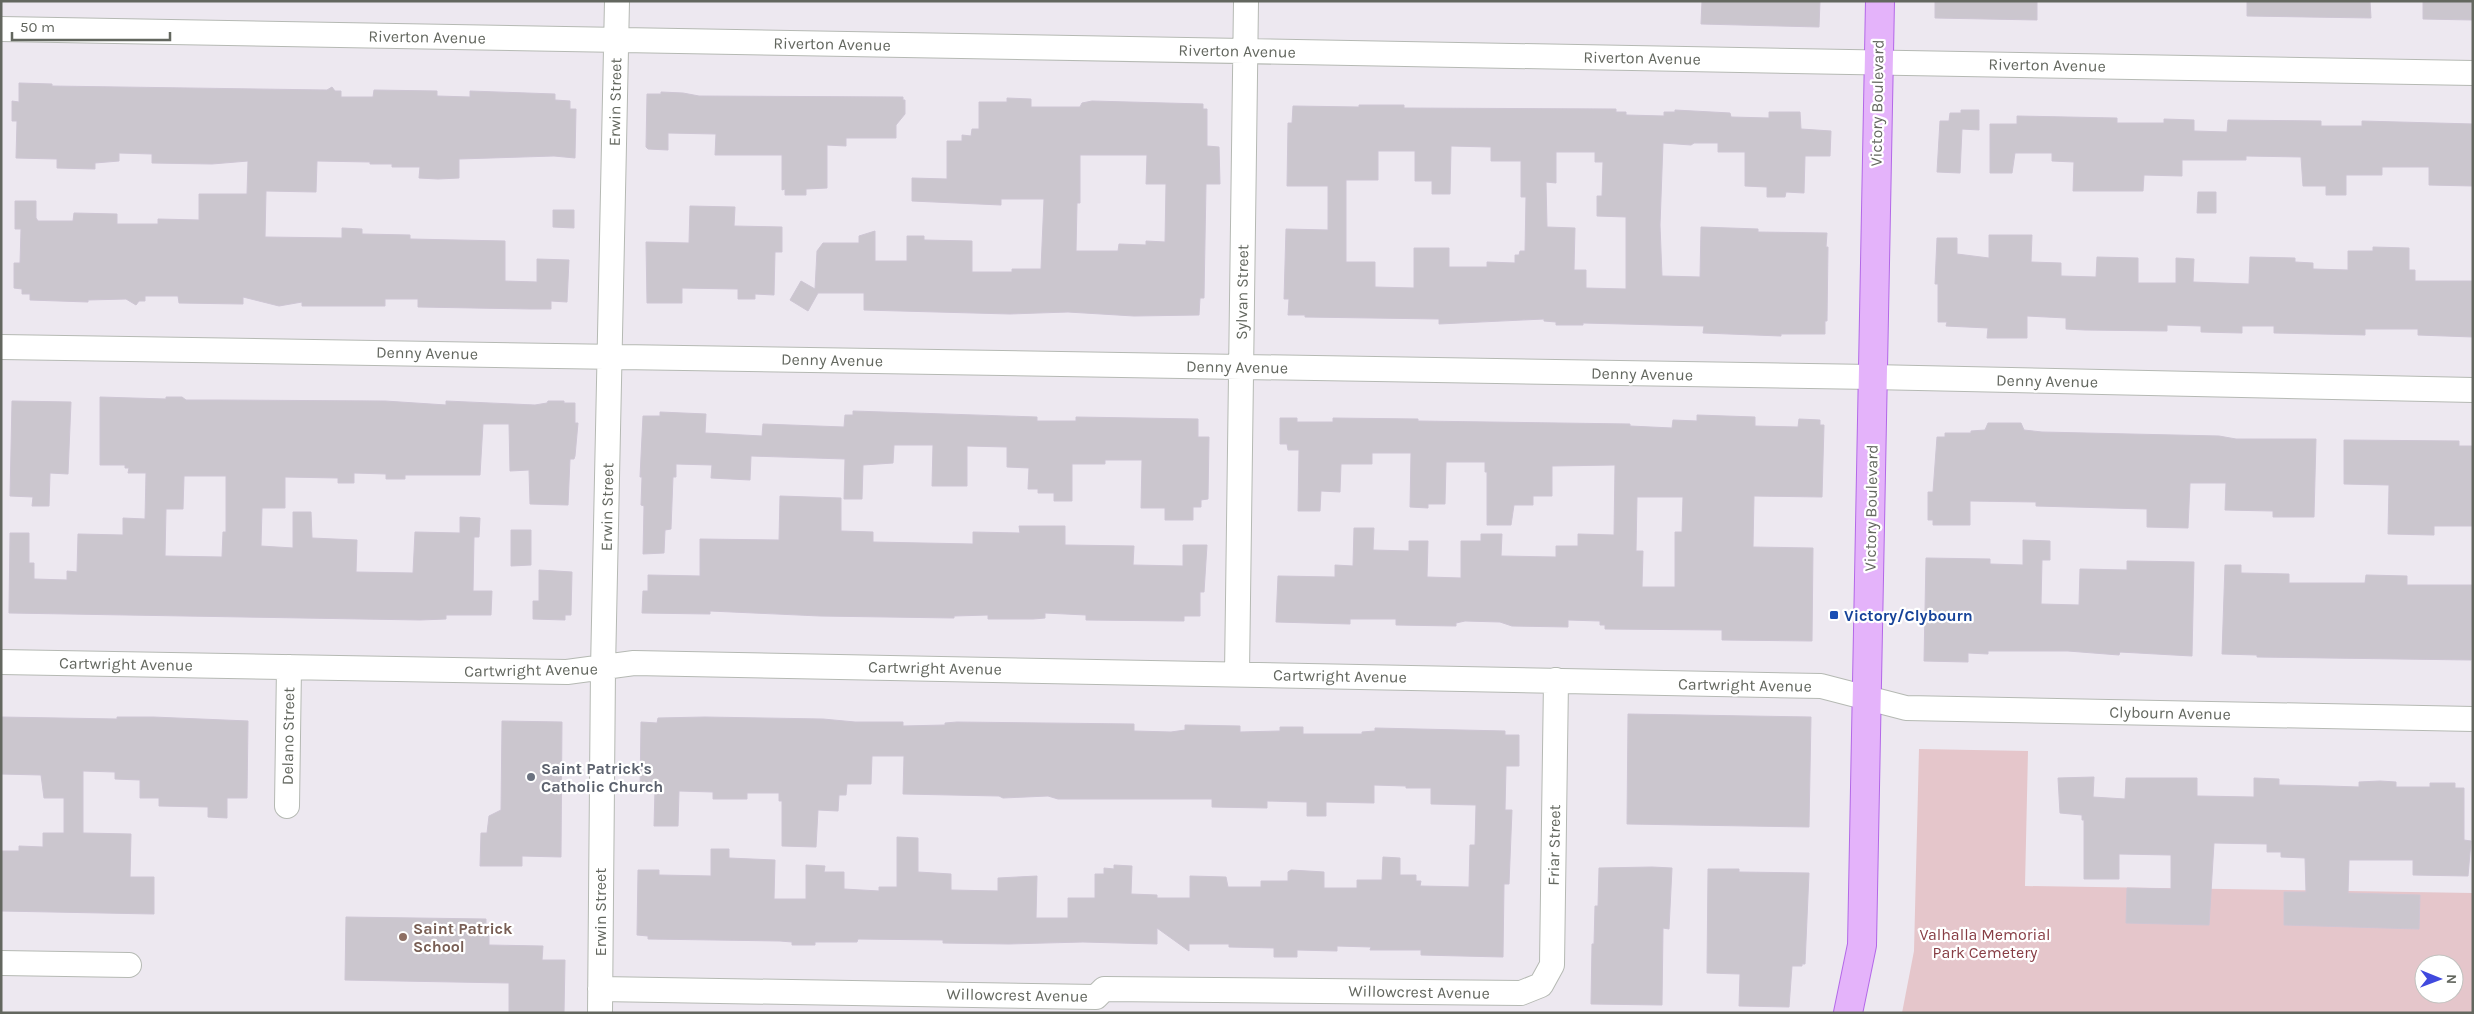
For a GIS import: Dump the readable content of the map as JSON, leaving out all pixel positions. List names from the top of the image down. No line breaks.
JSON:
{"streets":{"main road":["Victory Boulevard"],"street":["Riverton Avenue","Erwin Street","Sylvan Street","Denny Avenue","Cartwright Avenue","Clybourn Avenue","Delano Street","Friar Street","Willowcrest Avenue"]},"crossings":[["Riverton Avenue","Erwin Street"],["Riverton Avenue","Victory Boulevard"],["Riverton Avenue","Sylvan Street"],["Erwin Street","Denny Avenue"],["Erwin Street","Cartwright Avenue"],["Erwin Street","Willowcrest Avenue"],["Victory Boulevard","Denny Avenue"],["Victory Boulevard","Cartwright Avenue"],["Victory Boulevard","Clybourn Avenue"],["Sylvan Street","Denny Avenue"],["Sylvan Street","Cartwright Avenue"],["Cartwright Avenue","Clybourn Avenue"],["Cartwright Avenue","Delano Street"],["Cartwright Avenue","Friar Street"],["Friar Street","Willowcrest Avenue"]],"parks":["Valhalla Memorial Park Cemetery"],"places":{"transit":["Victory/Clybourn"],"other":["Saint Patrick's Catholic Church","Saint Patrick School"]},"scale_bar":"50 m","north":"right"}
